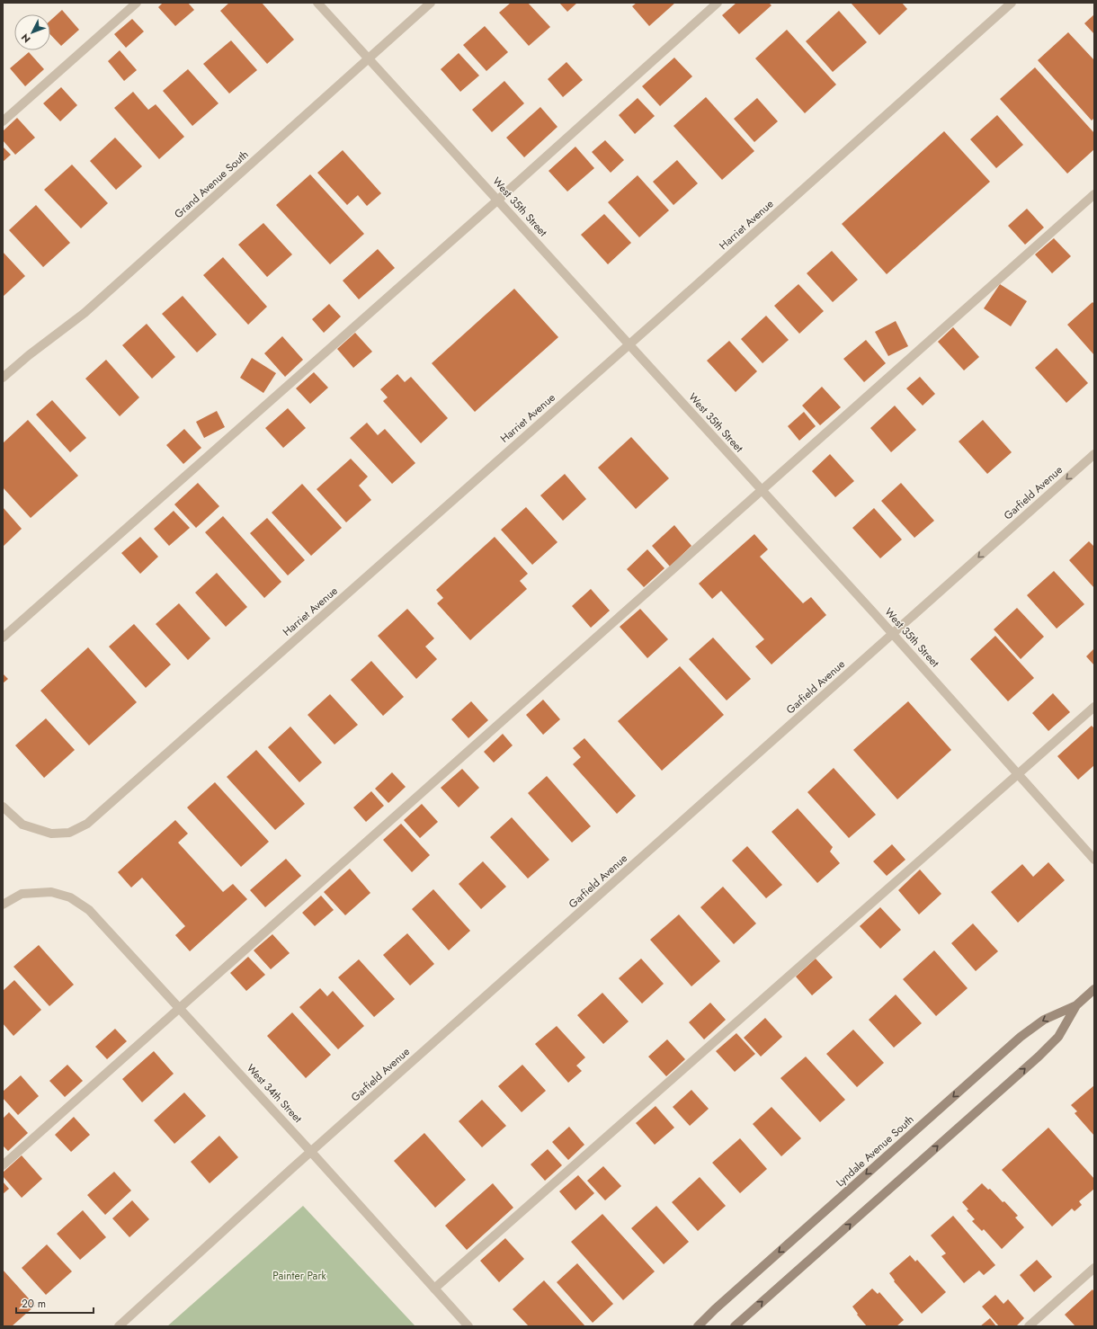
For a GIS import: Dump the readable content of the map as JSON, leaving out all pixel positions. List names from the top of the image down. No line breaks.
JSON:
{"streets":{"main road":["Lyndale Avenue South"],"street":["Grand Avenue South","West 35th Street","Harriet Avenue","Garfield Avenue","West 34th Street"]},"crossings":[["Grand Avenue South","West 35th Street"],["West 35th Street","Harriet Avenue"],["West 35th Street","Garfield Avenue"],["Garfield Avenue","West 34th Street"]],"parks":["Painter Park"],"scale_bar":"20 m","north":"bottom left"}
